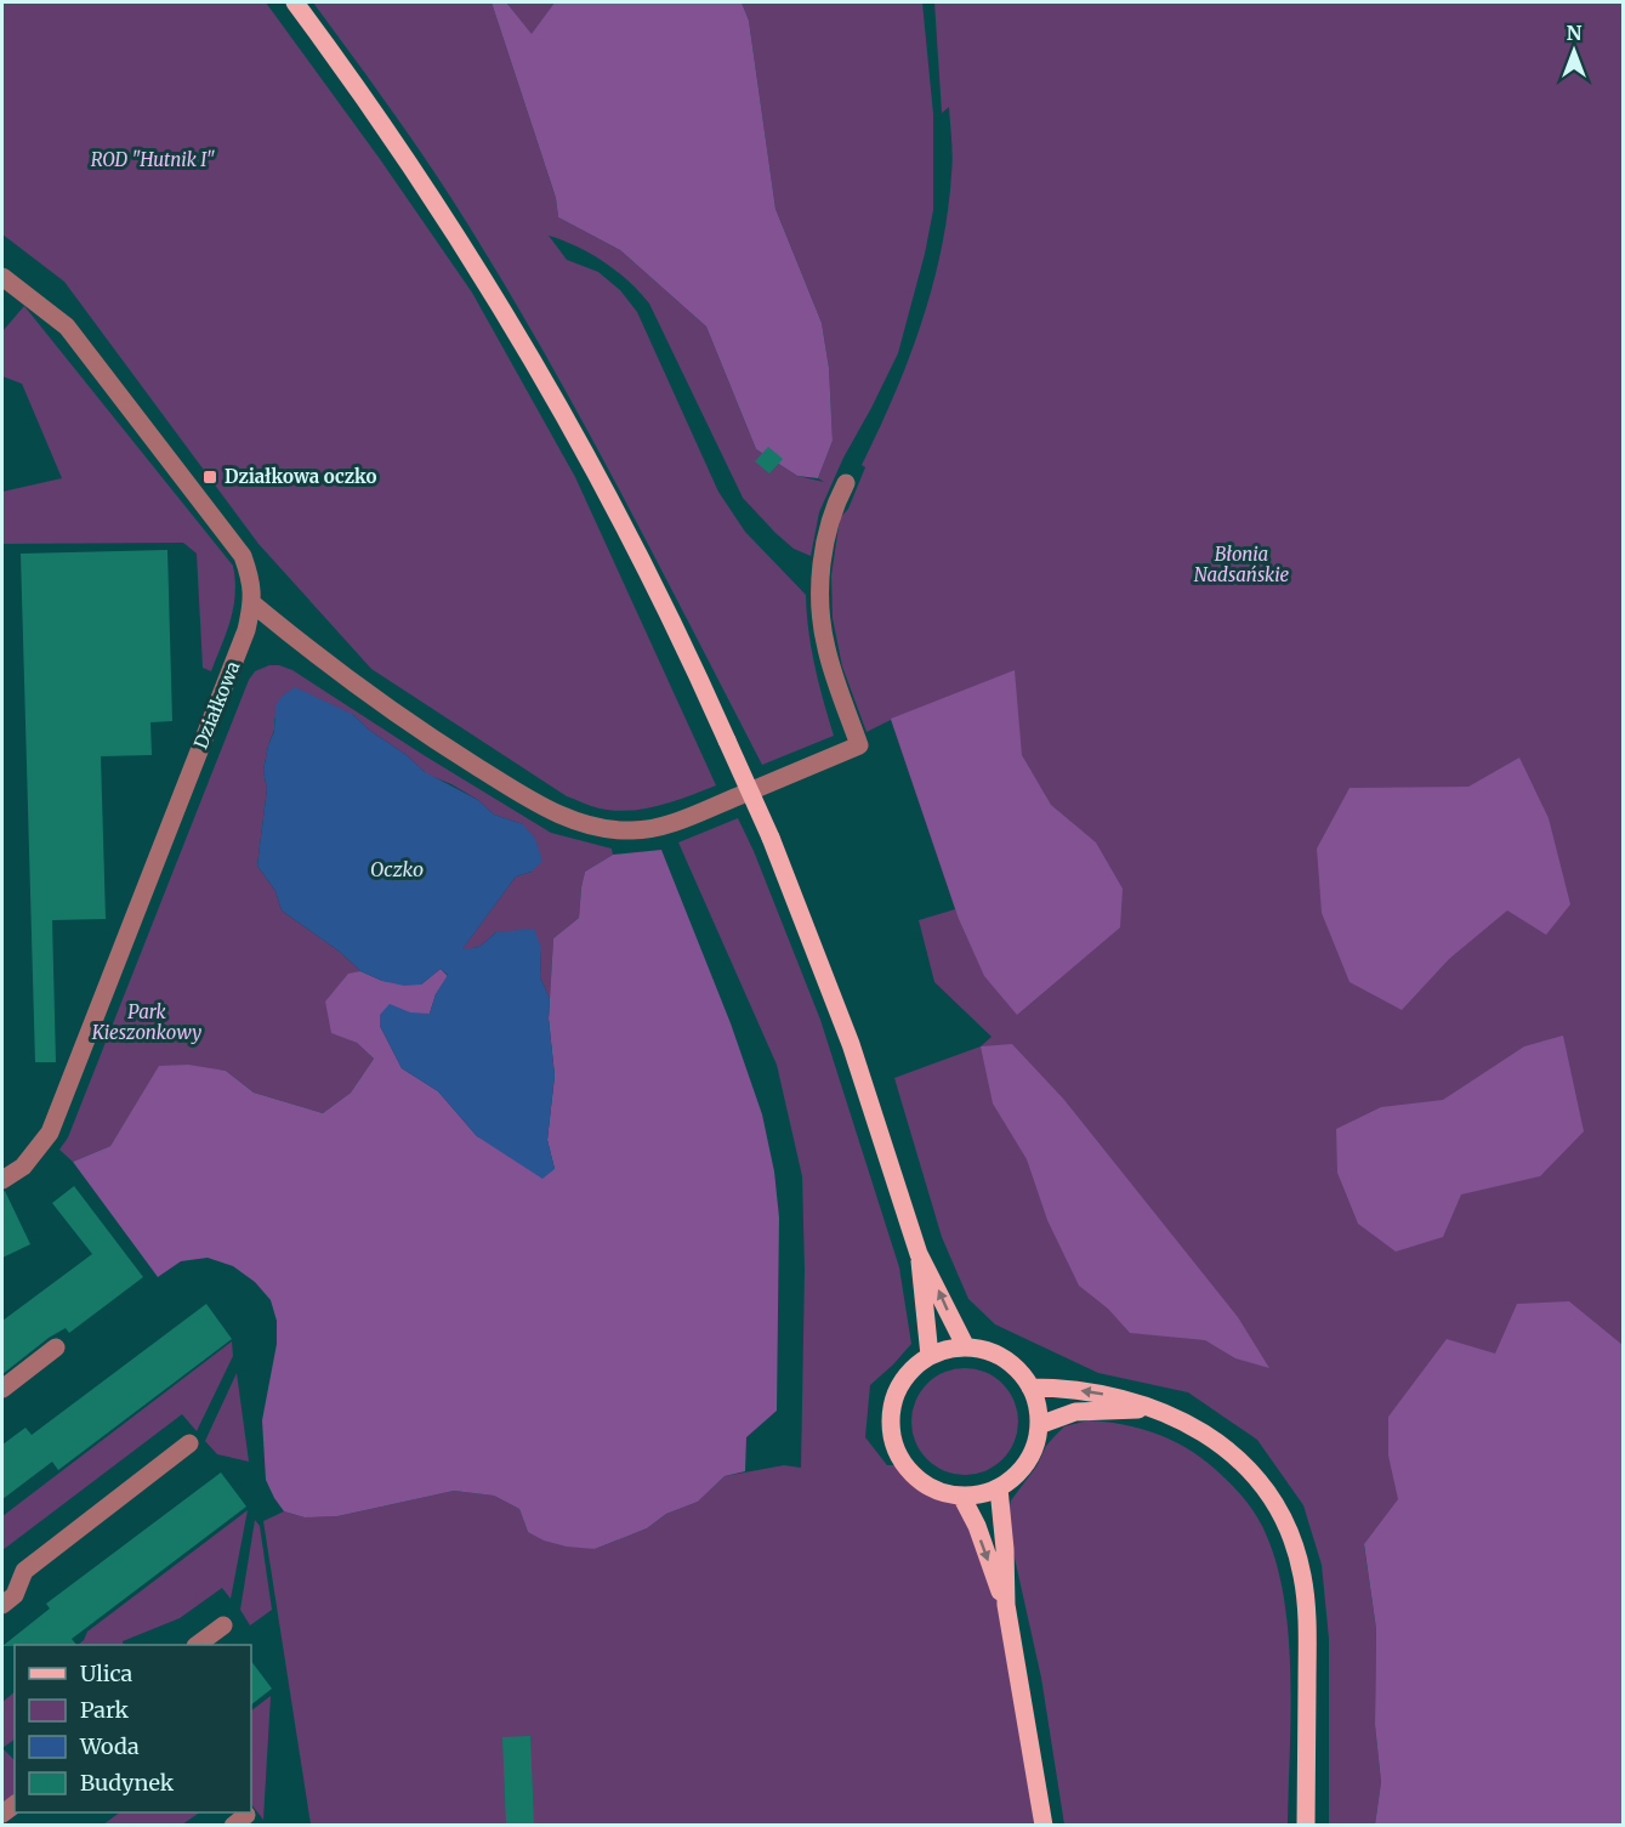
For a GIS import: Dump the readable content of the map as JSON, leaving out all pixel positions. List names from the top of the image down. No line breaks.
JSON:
{"streets":{"street":["Działkowa"]},"water":["Oczko"],"parks":["ROD \"Hutnik I\"","Błonia Nadsańskie","Park Kieszonkowy"],"places":{"transit":["Działkowa oczko"]},"legend":["Ulica","Park","Woda","Budynek"],"north":"top"}
